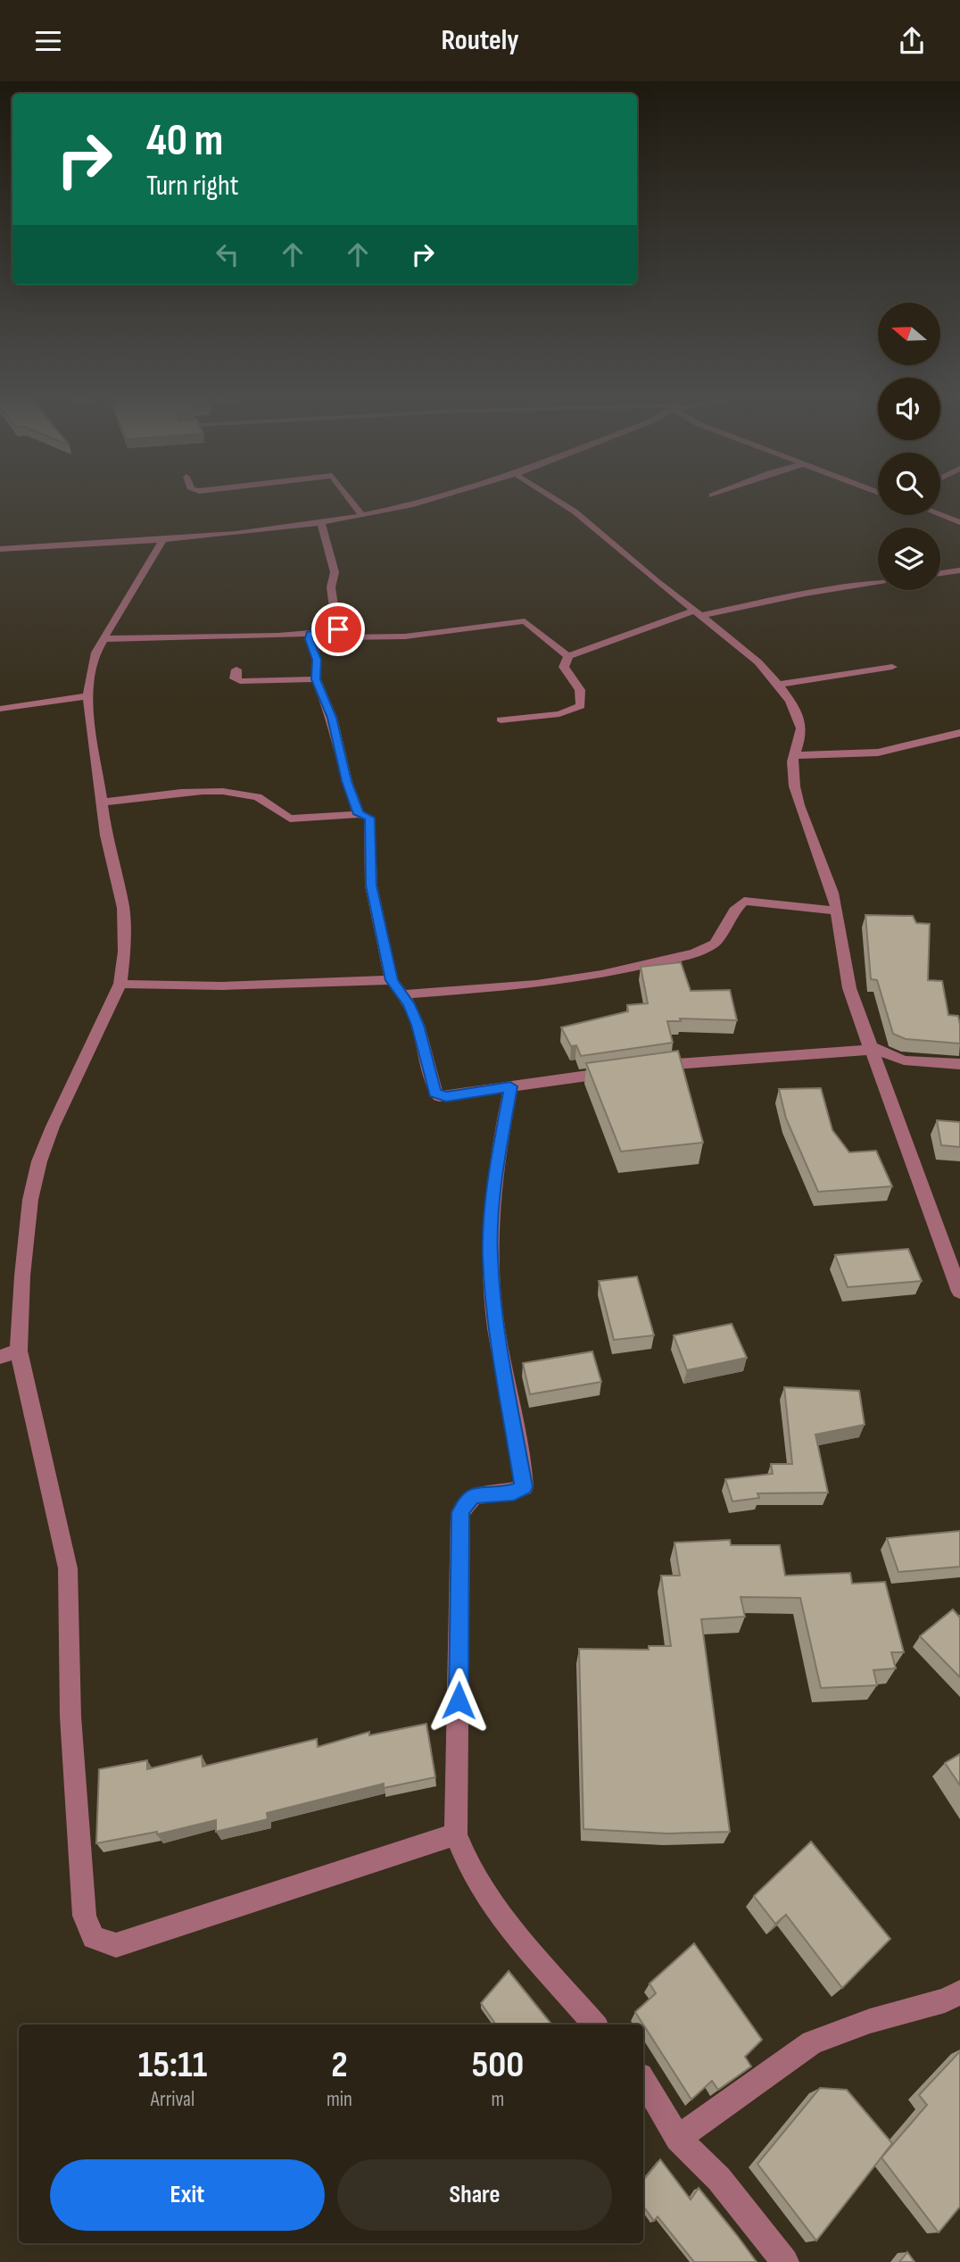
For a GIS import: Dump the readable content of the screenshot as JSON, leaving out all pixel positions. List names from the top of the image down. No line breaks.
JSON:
{"north":"left","page":{"header":"Routely","turn":["40 m","Turn right"],"eta":["15:11","Arrival","2","min","500","m"],"buttons":["Exit","Share"]}}
